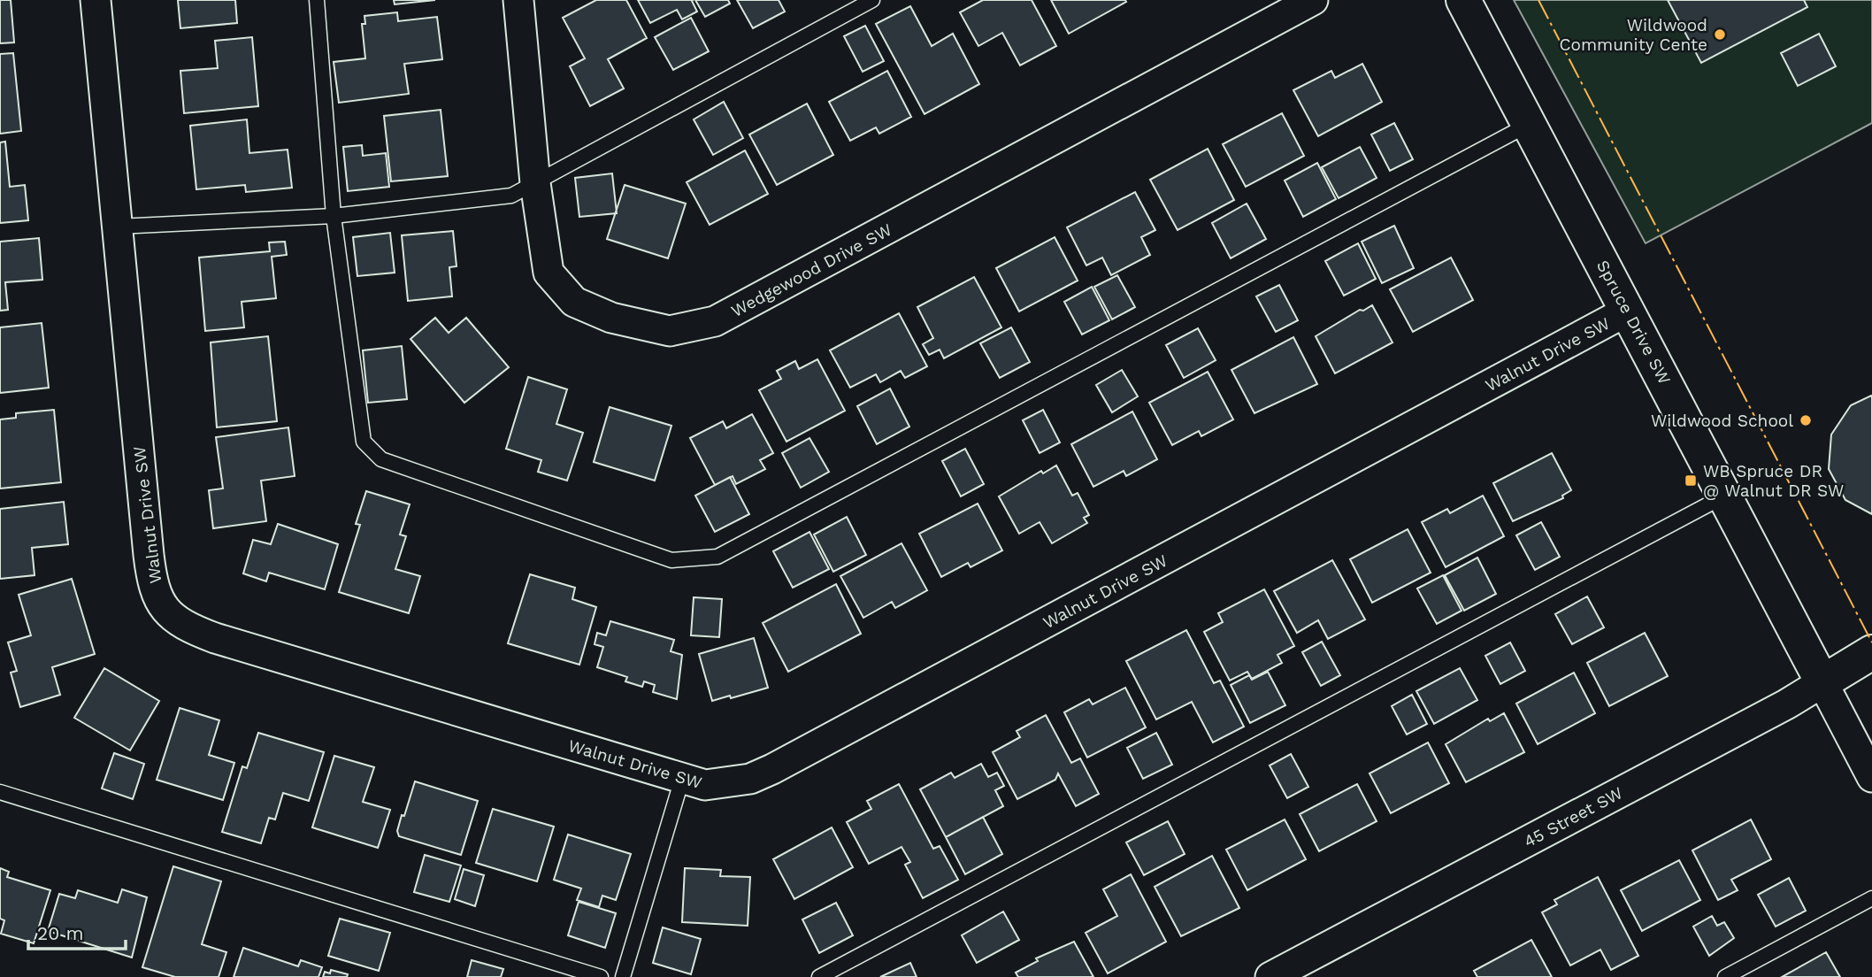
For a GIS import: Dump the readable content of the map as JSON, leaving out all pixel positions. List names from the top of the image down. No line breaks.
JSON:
{"streets":{"street":["Wedgewood Drive SW","Spruce Drive SW","Walnut Drive SW","45 Street SW"]},"crossings":[["Spruce Drive SW","Walnut Drive SW"],["Spruce Drive SW","45 Street SW"]],"places":{"other":["Wildwood Community Cente","Wildwood School"],"transit":["WB Spruce DR @ Walnut DR SW"]},"scale_bar":"20 m"}
